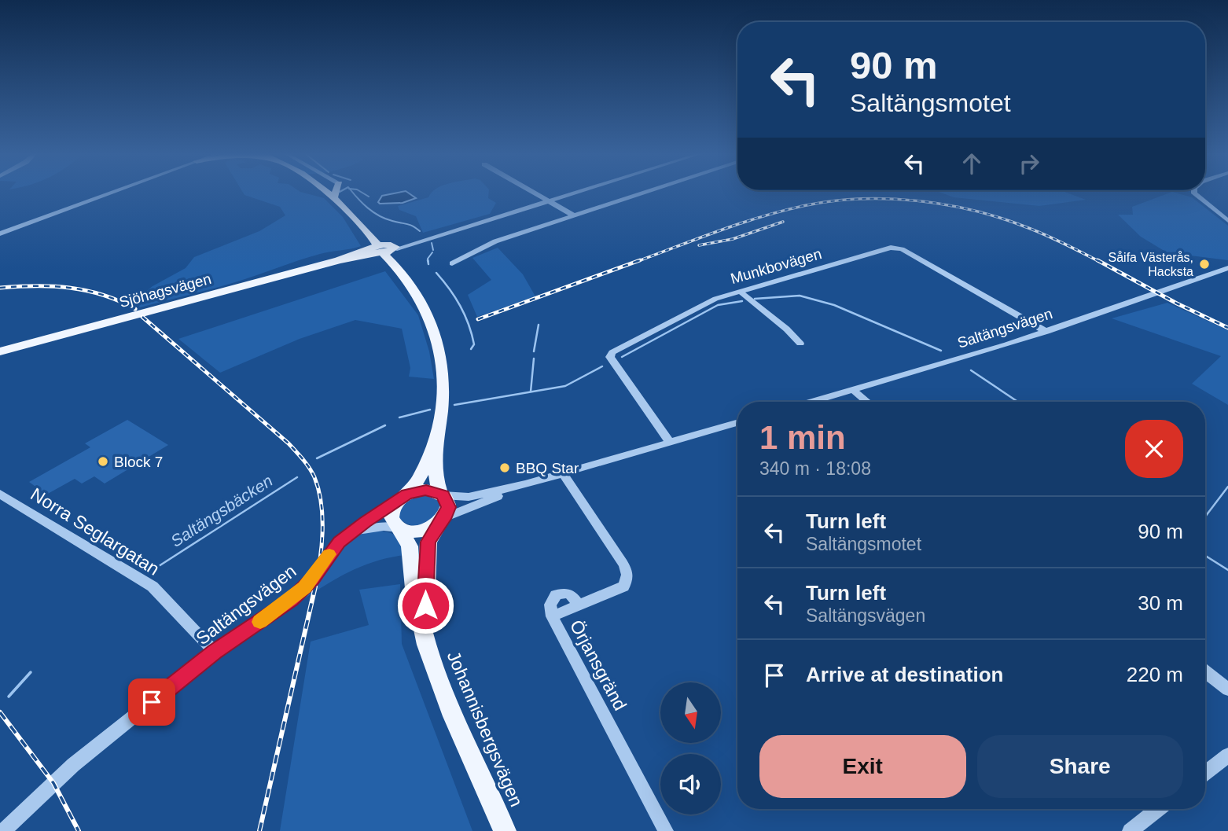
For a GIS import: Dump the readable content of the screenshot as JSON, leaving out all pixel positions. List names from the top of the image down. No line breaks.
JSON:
{"streets":{"main road":["Sjöhagsvägen","Johannisbergsvägen"],"street":["Munkbovägen","Saltängsvägen","Norra Seglargatan","Örjansgränd"]},"crossings":[["Munkbovägen","Saltängsvägen"],["Saltängsvägen","Norra Seglargatan"],["Saltängsvägen","Johannisbergsvägen"]],"water":["Saltängsbäcken"],"places":["Såifa Västerås, Hacksta","Block 7","BBQ Star"],"north":"bottom","page":{"turn":["90 m","Saltängsmotet"],"heading":["1 min","340 m · 18:08"],"list":[{"name":"Turn left","note":"Saltängsmotet","value":"90 m"},{"name":"Turn left","note":"Saltängsvägen","value":"30 m"},{"name":"Arrive at destination","value":"220 m"}],"buttons":["Exit","Share"]}}
